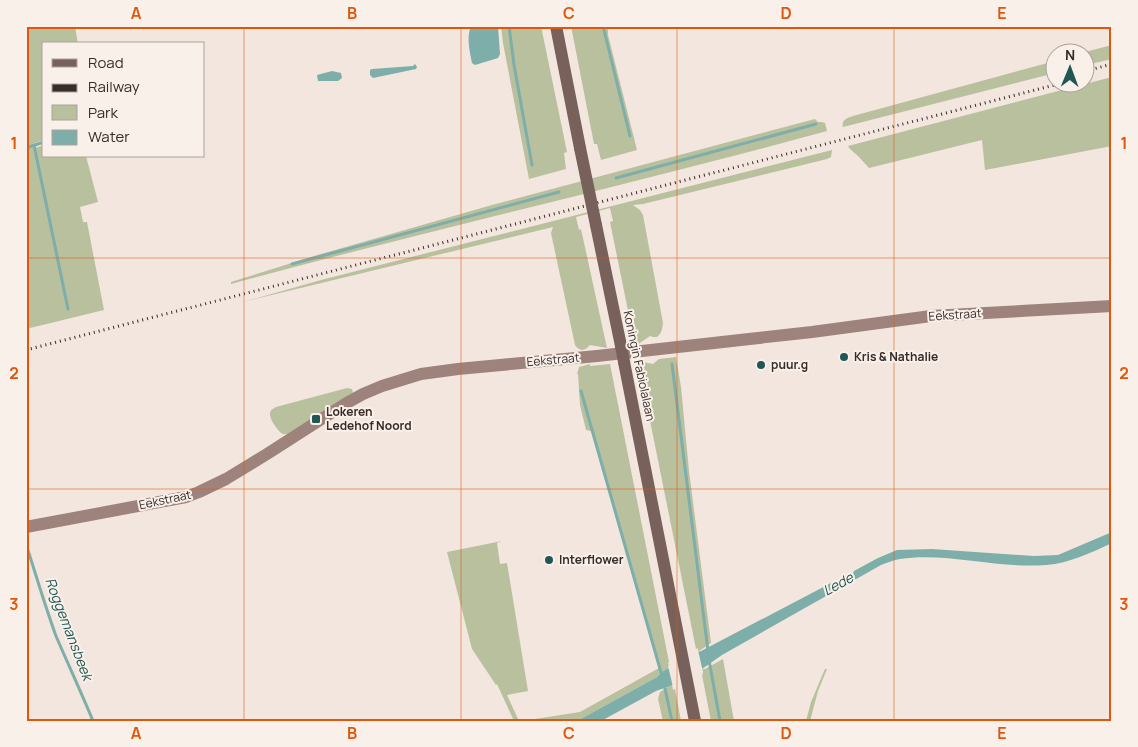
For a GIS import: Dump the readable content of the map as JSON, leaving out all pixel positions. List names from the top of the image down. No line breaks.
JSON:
{"streets":{"main road":["Koningin Fabiolalaan"],"street":["Eekstraat"]},"water":["Lede","Roggemansbeek"],"places":{"other":["Kris & Nathalie","puur.g","Interflower"],"transit":["Lokeren Ledehof Noord"]},"legend":["Road","Railway","Park","Water"],"north":"top","grid":{"columns":["A","B","C","D","E"],"rows":["1","2","3"]}}
